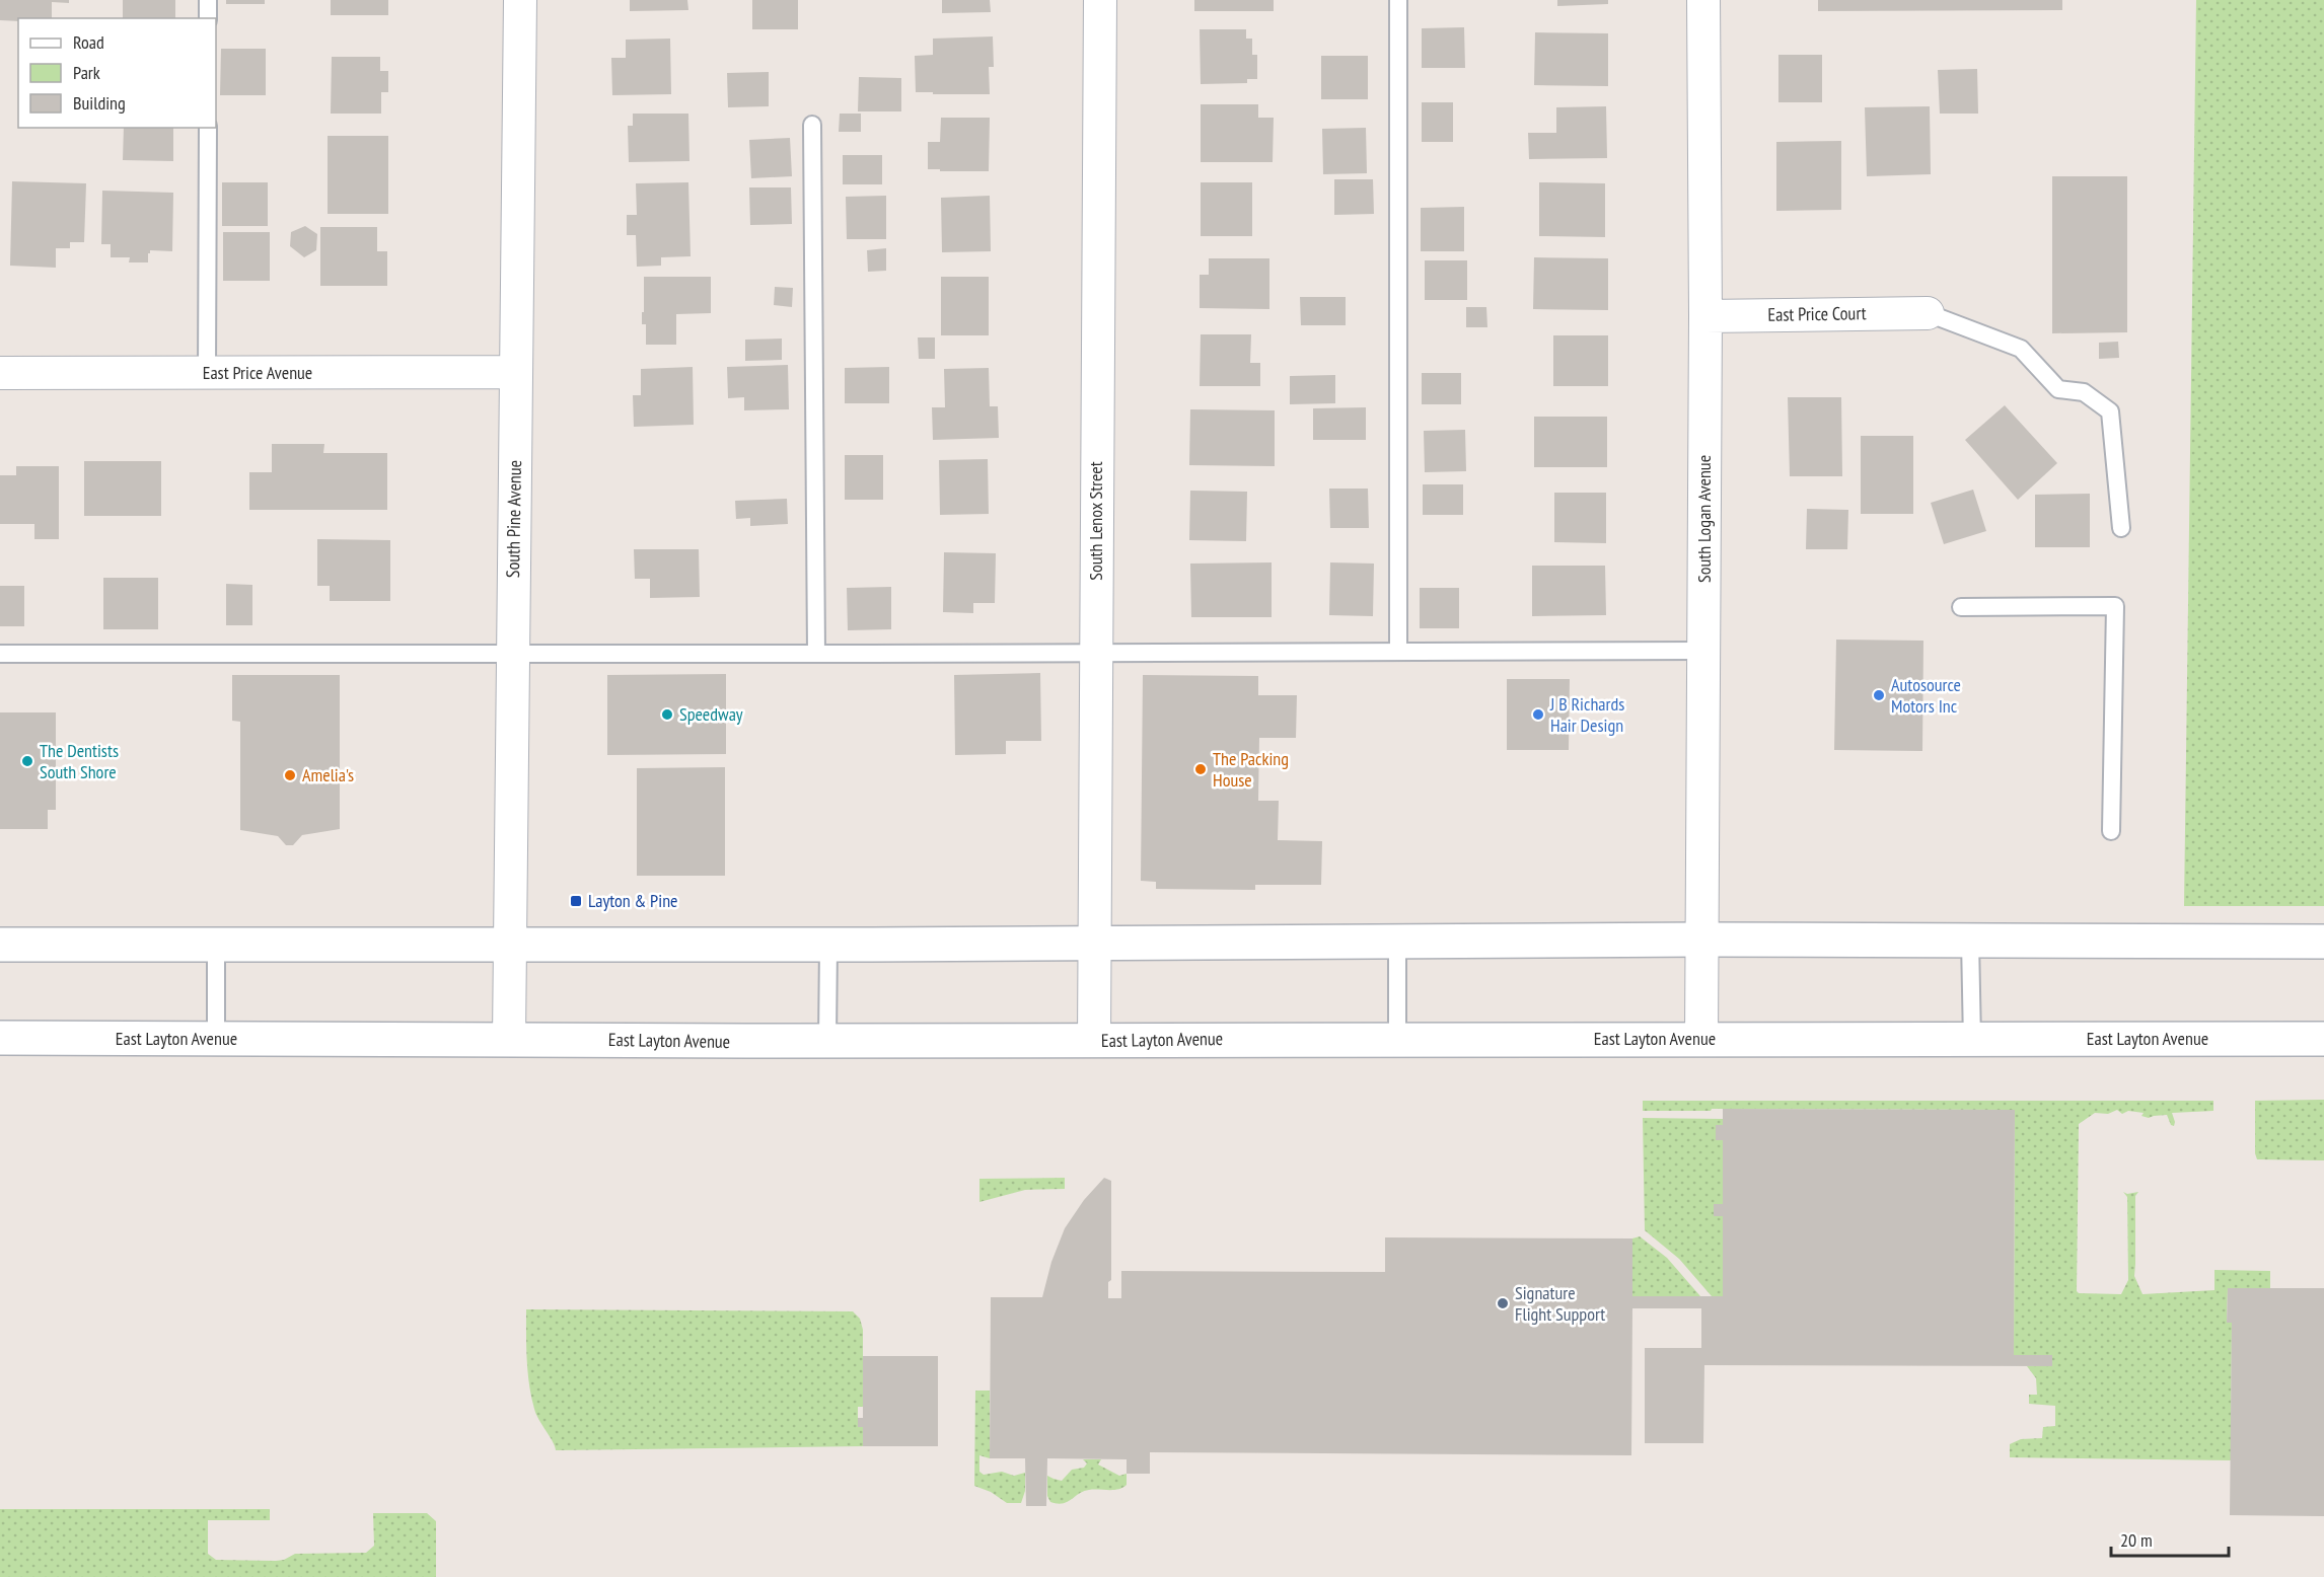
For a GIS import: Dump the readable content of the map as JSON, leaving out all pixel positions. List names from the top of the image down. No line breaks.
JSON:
{"streets":{"main road":["East Layton Avenue"],"street":["East Price Court","East Price Avenue","South Pine Avenue","South Logan Avenue","South Lenox Street"]},"crossings":[["East Price Court","South Logan Avenue"],["East Price Avenue","South Pine Avenue"],["South Pine Avenue","East Layton Avenue"],["South Logan Avenue","East Layton Avenue"],["South Lenox Street","East Layton Avenue"]],"places":{"other":["Autosource Motors Inc","Speedway","J B Richards Hair Design","The Dentists South Shore","The Packing House","Amelia's","Signature Flight Support"],"transit":["Layton & Pine"]},"legend":["Road","Park","Building"],"scale_bar":"20 m"}
